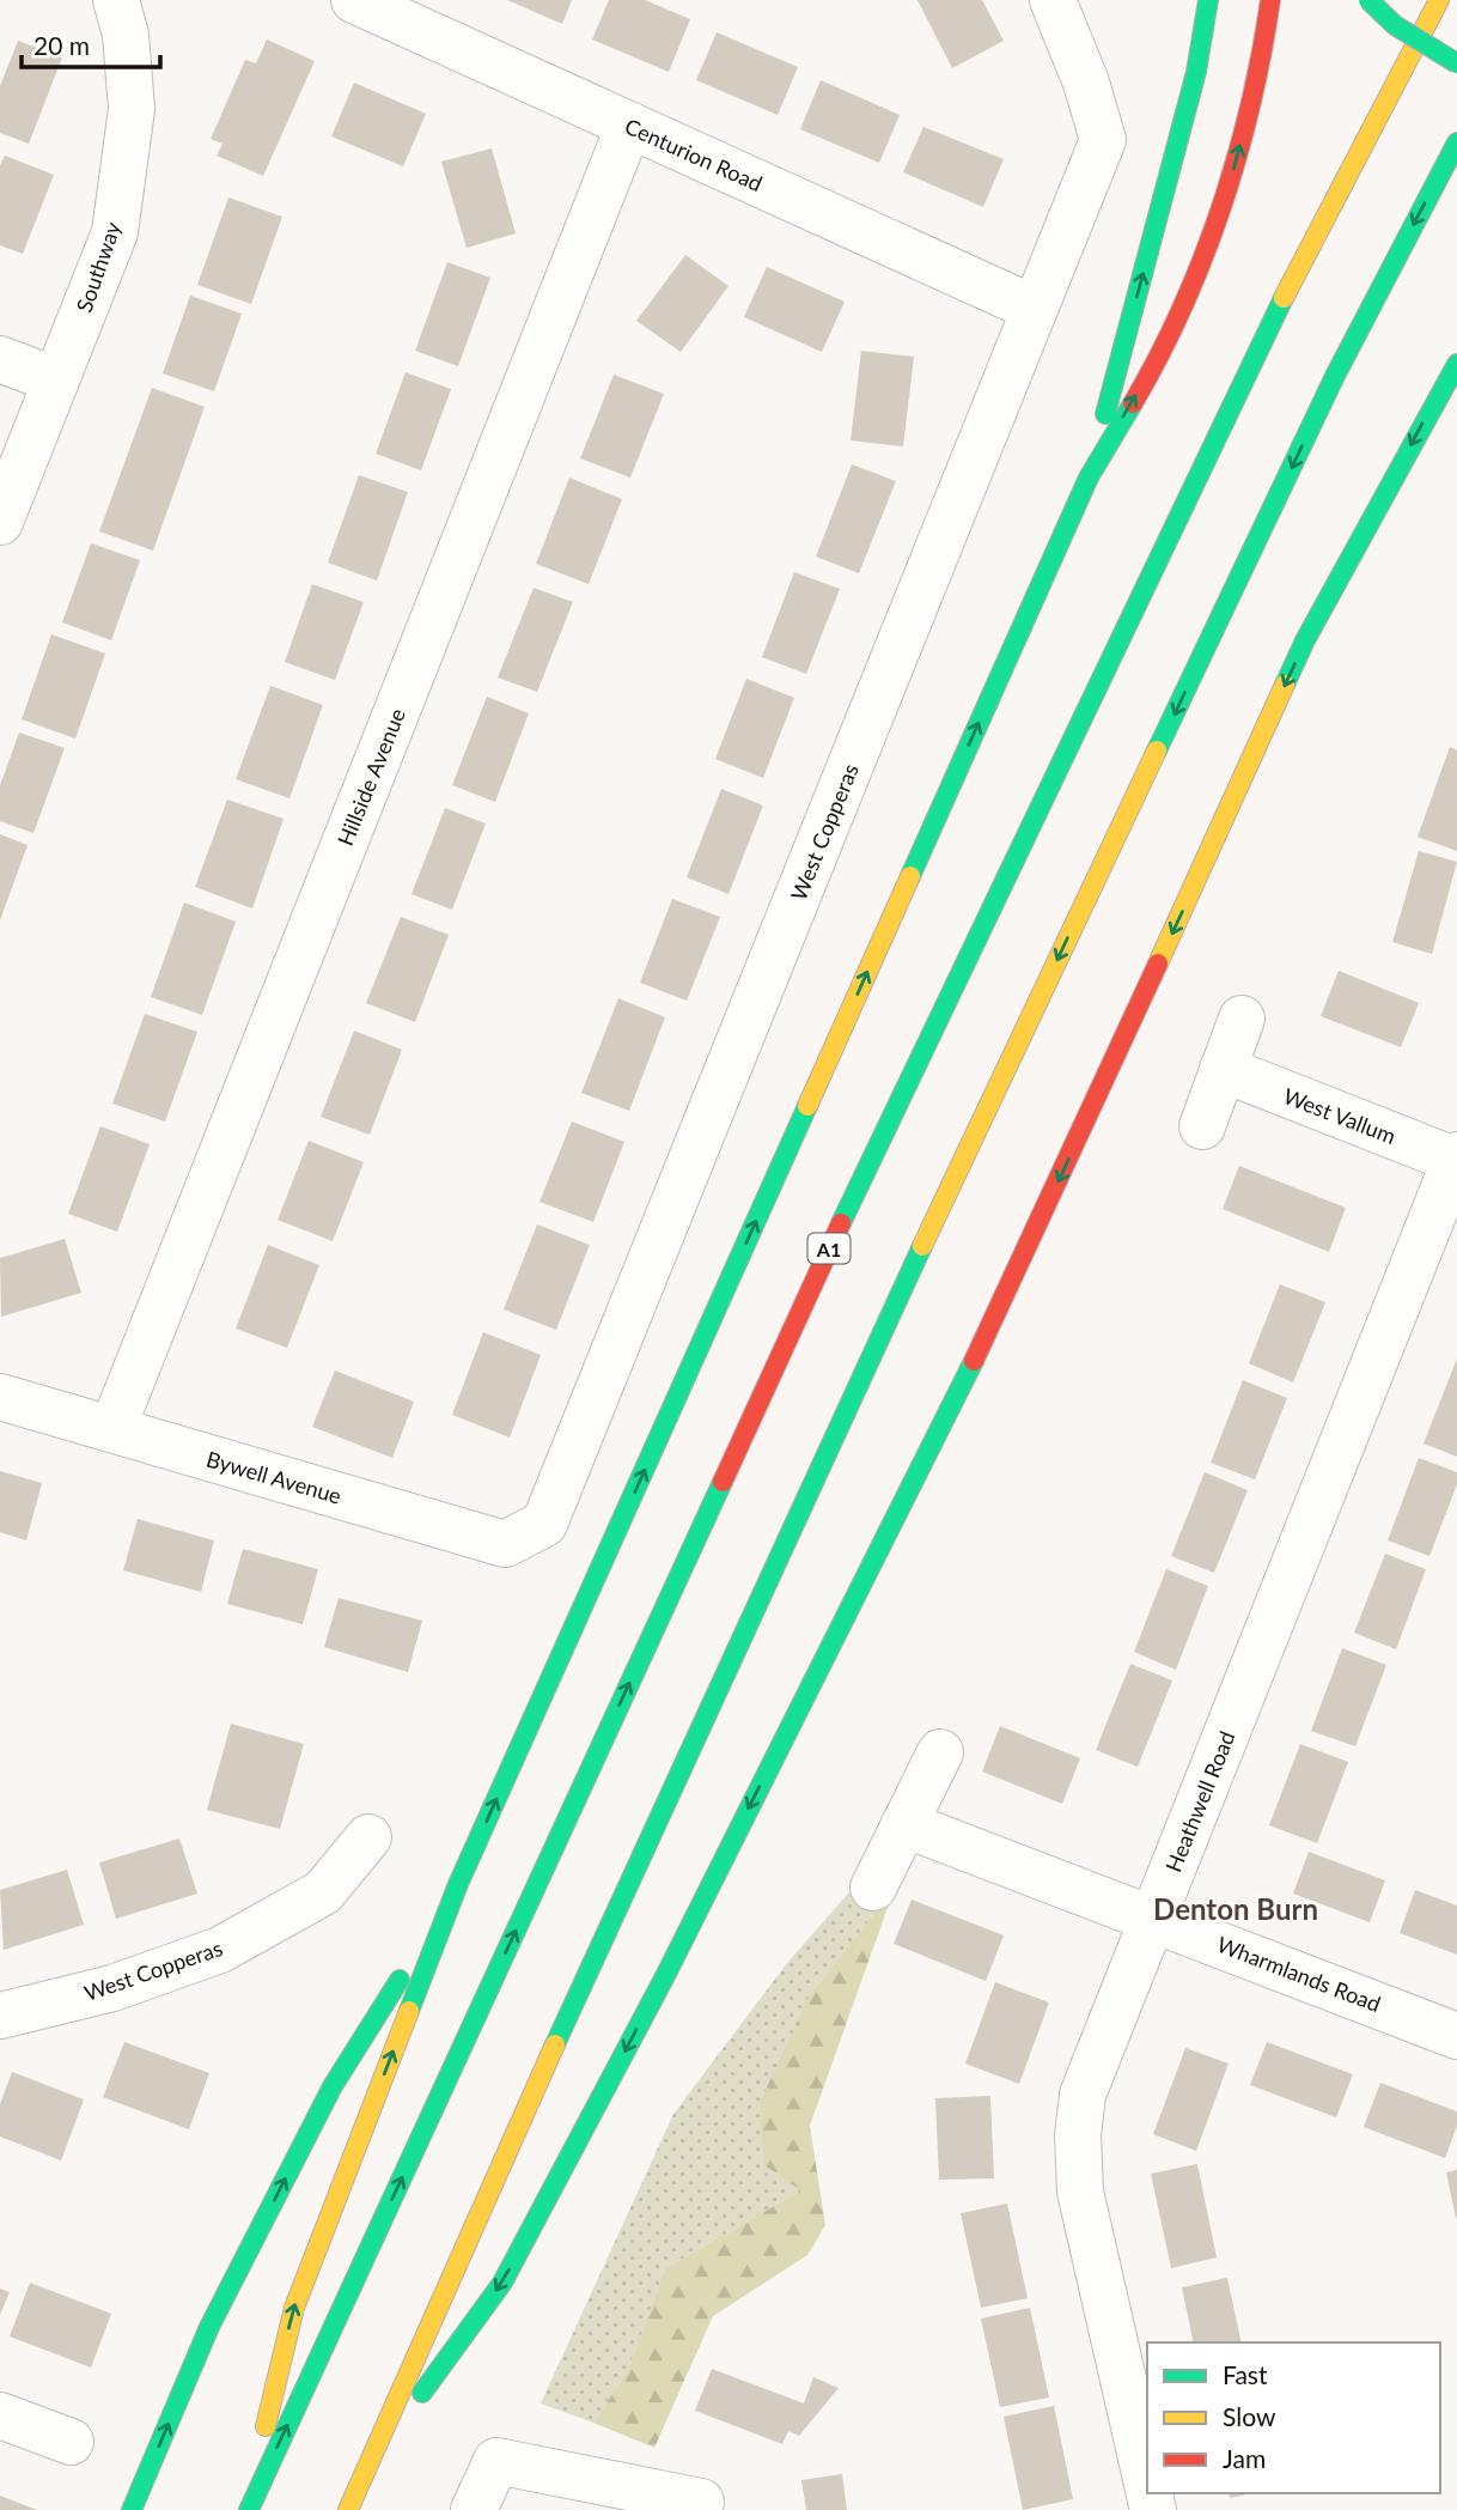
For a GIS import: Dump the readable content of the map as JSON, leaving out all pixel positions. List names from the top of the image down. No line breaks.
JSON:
{"streets":{"highway":["A1"],"street":["Centurion Road","Southway","Hillside Avenue","West Copperas","West Vallum","Bywell Avenue","Heathwell Road","Wharmlands Road"]},"crossings":[["Centurion Road","Hillside Avenue"],["Centurion Road","West Copperas"],["Hillside Avenue","Bywell Avenue"],["West Copperas","Bywell Avenue"],["West Vallum","Heathwell Road"],["Heathwell Road","Wharmlands Road"]],"districts":["Denton Burn"],"legend":["Fast","Slow","Jam"],"scale_bar":"20 m"}
